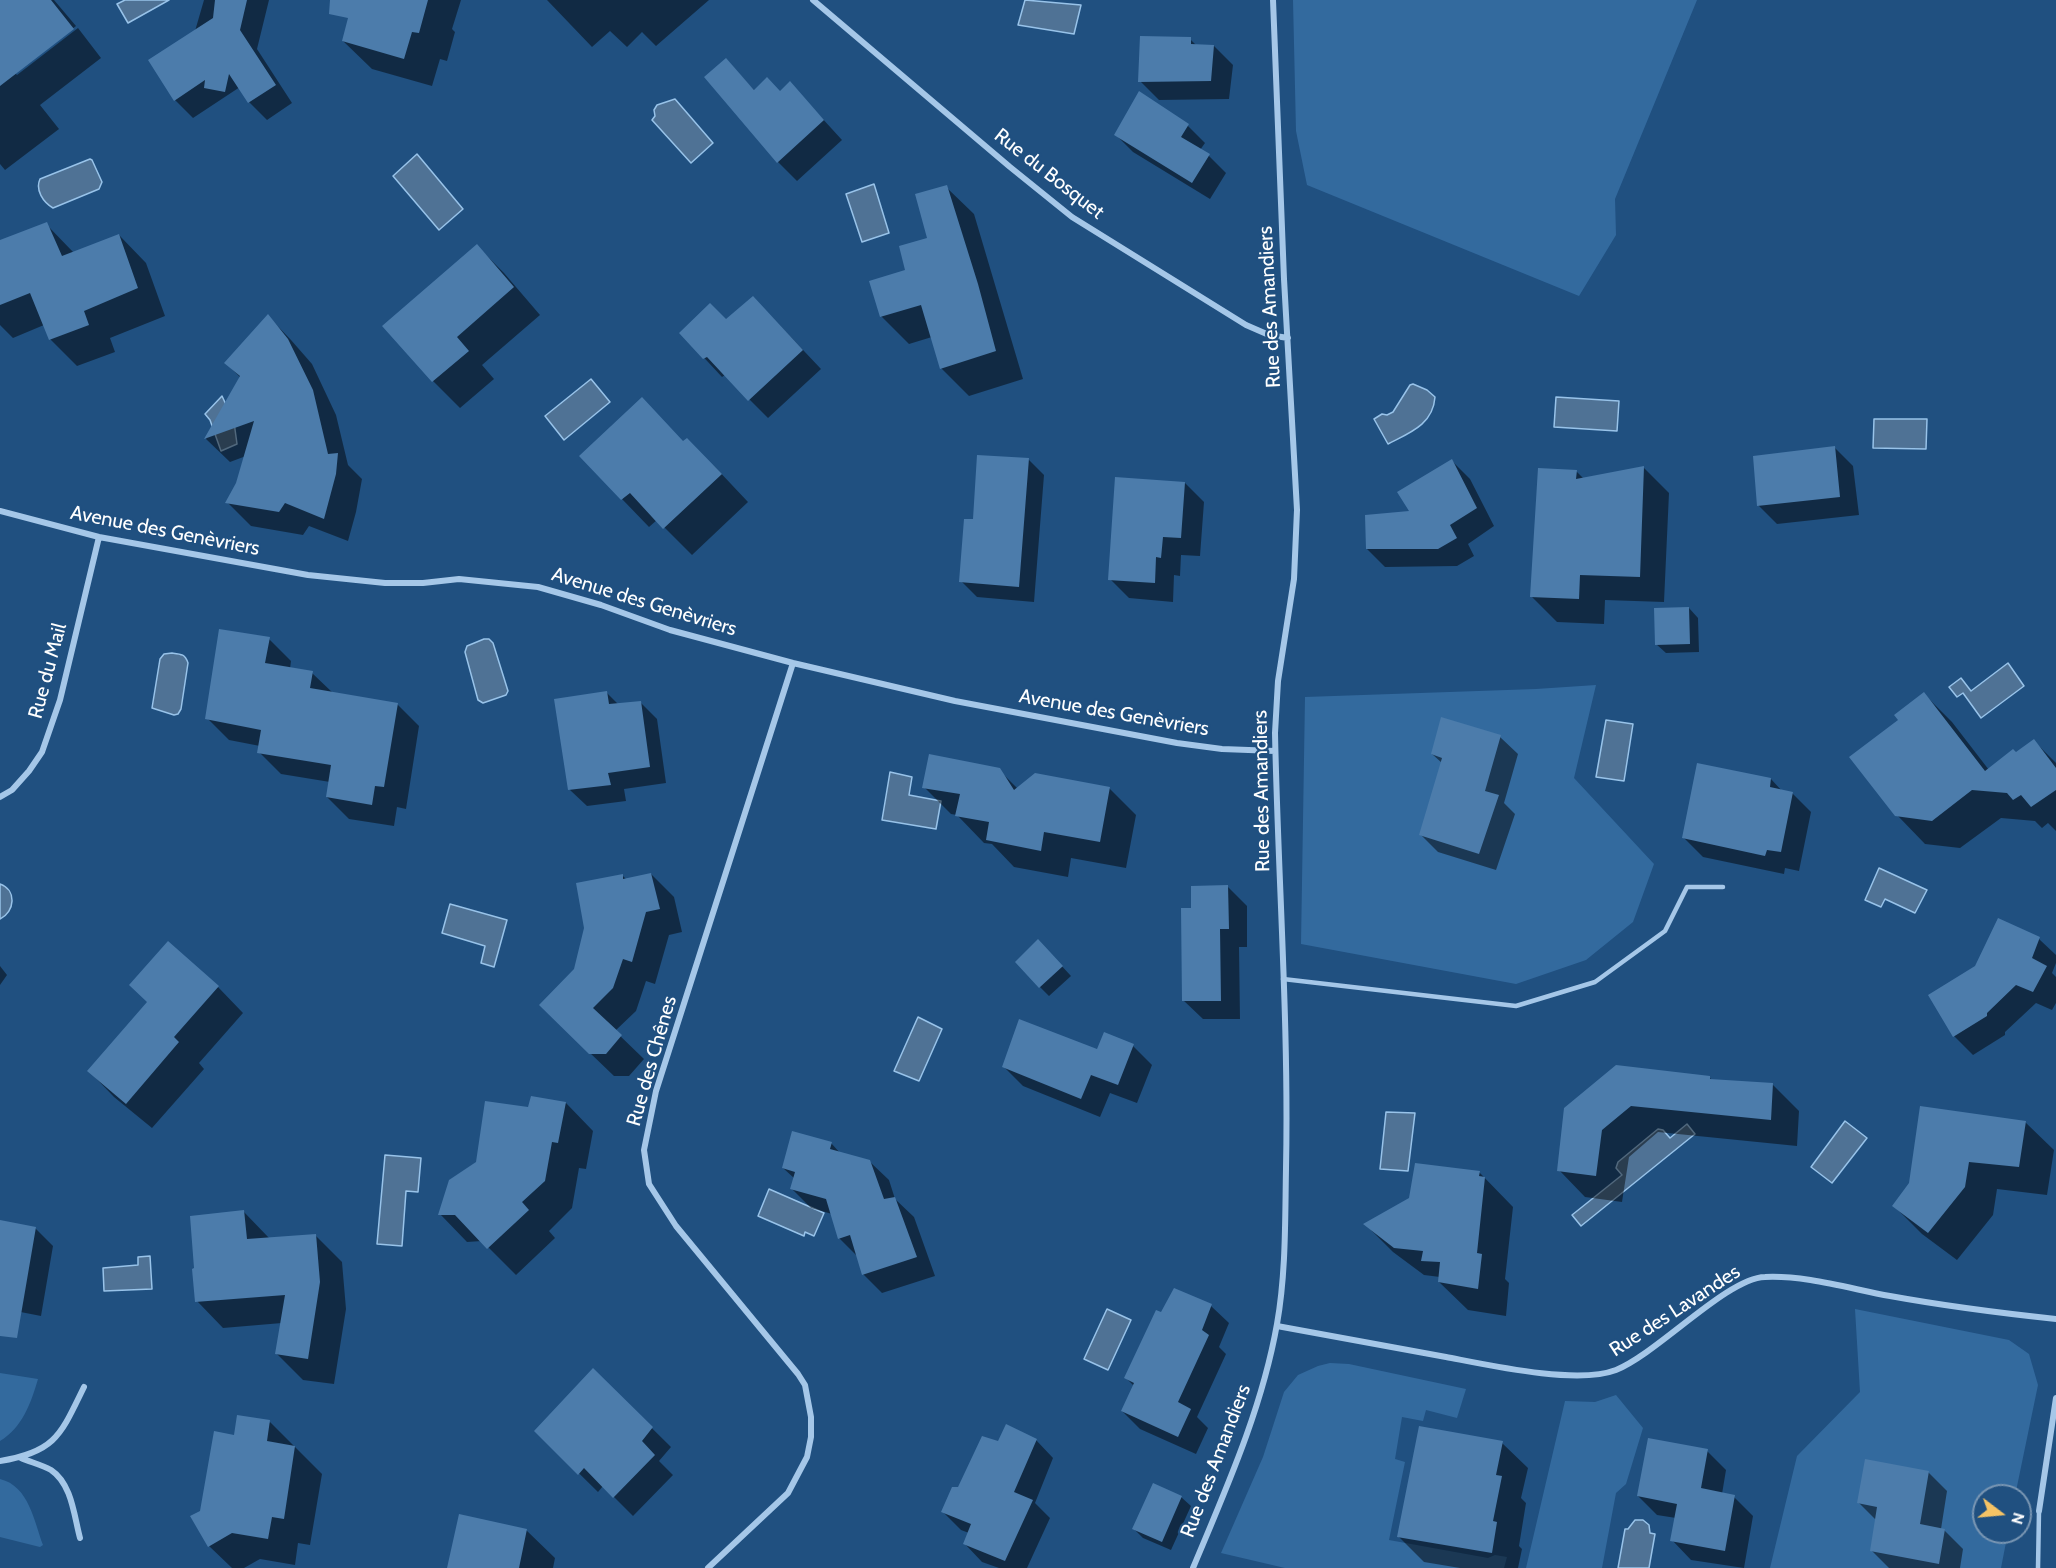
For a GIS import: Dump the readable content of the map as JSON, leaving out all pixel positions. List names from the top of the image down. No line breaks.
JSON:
{"streets":{"street":["Rue du Bosquet","Rue des Amandiers","Avenue des Genèvriers","Rue du Mail","Rue des Chênes","Rue des Lavandes"]},"crossings":[["Rue du Bosquet","Rue des Amandiers"],["Rue des Amandiers","Avenue des Genèvriers"],["Rue des Amandiers","Rue des Lavandes"],["Avenue des Genèvriers","Rue du Mail"],["Avenue des Genèvriers","Rue des Chênes"]],"north":"right"}
